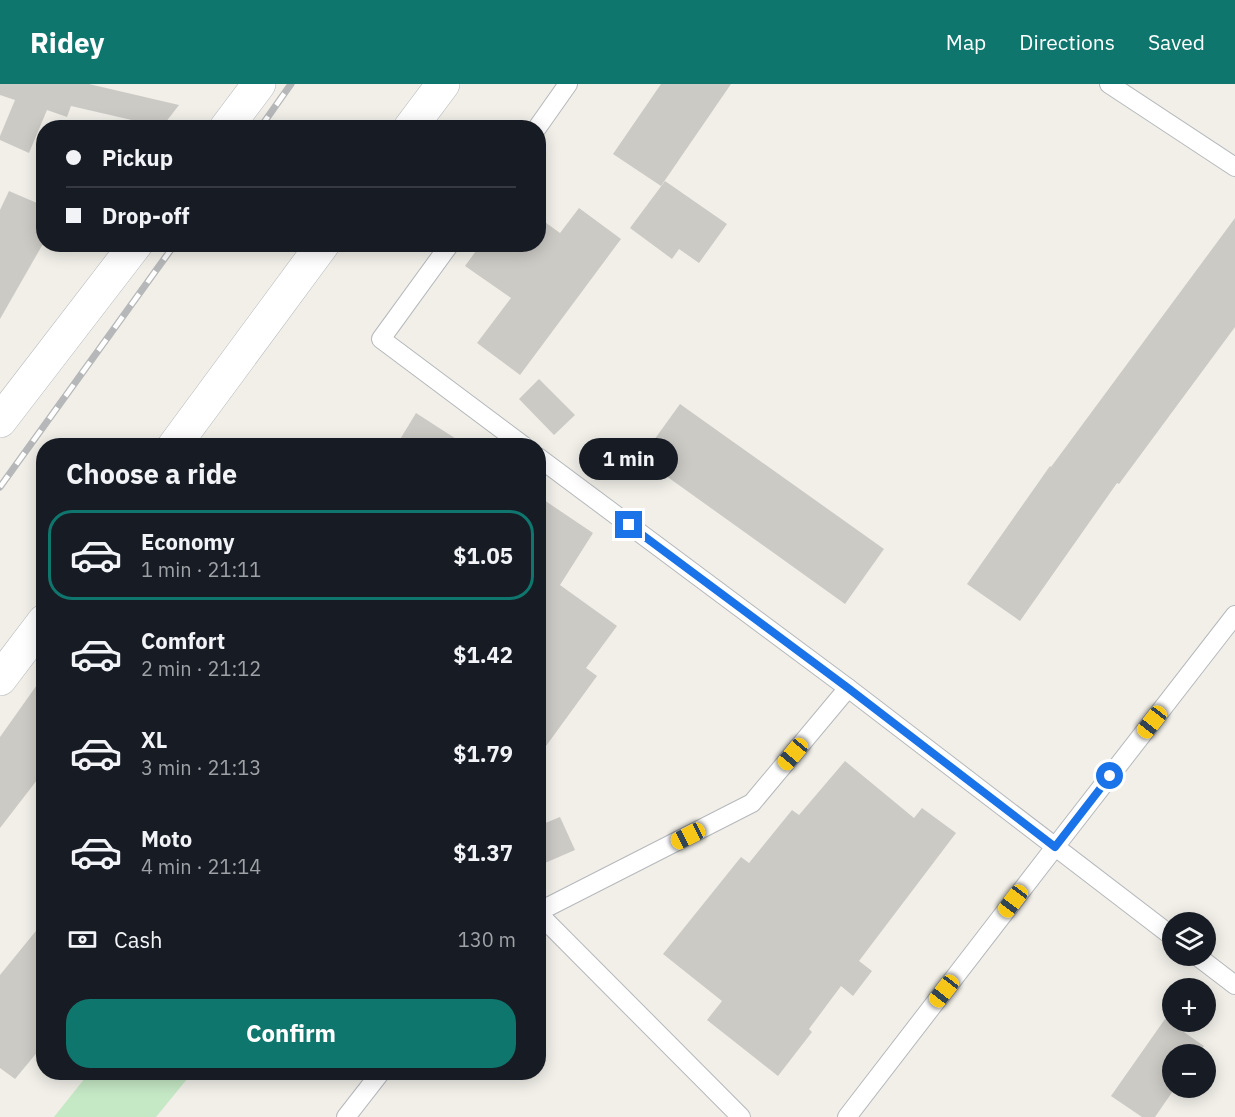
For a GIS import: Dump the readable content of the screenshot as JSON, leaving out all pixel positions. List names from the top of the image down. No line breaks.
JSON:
{"page":{"header":"Ridey","nav":["Map","Directions","Saved"],"banner":["Pickup","Drop-off"],"bubble":"1 min","heading":"Choose a ride","list":[{"name":"Economy","note":"1 min · 21:11","value":"$1.05"},{"name":"Comfort","note":"2 min · 21:12","value":"$1.42"},{"name":"XL","note":"3 min · 21:13","value":"$1.79"},{"name":"Moto","note":"4 min · 21:14","value":"$1.37"}],"pay":["Cash","130 m"],"map_buttons":["+","−"],"buttons":"Confirm"}}
